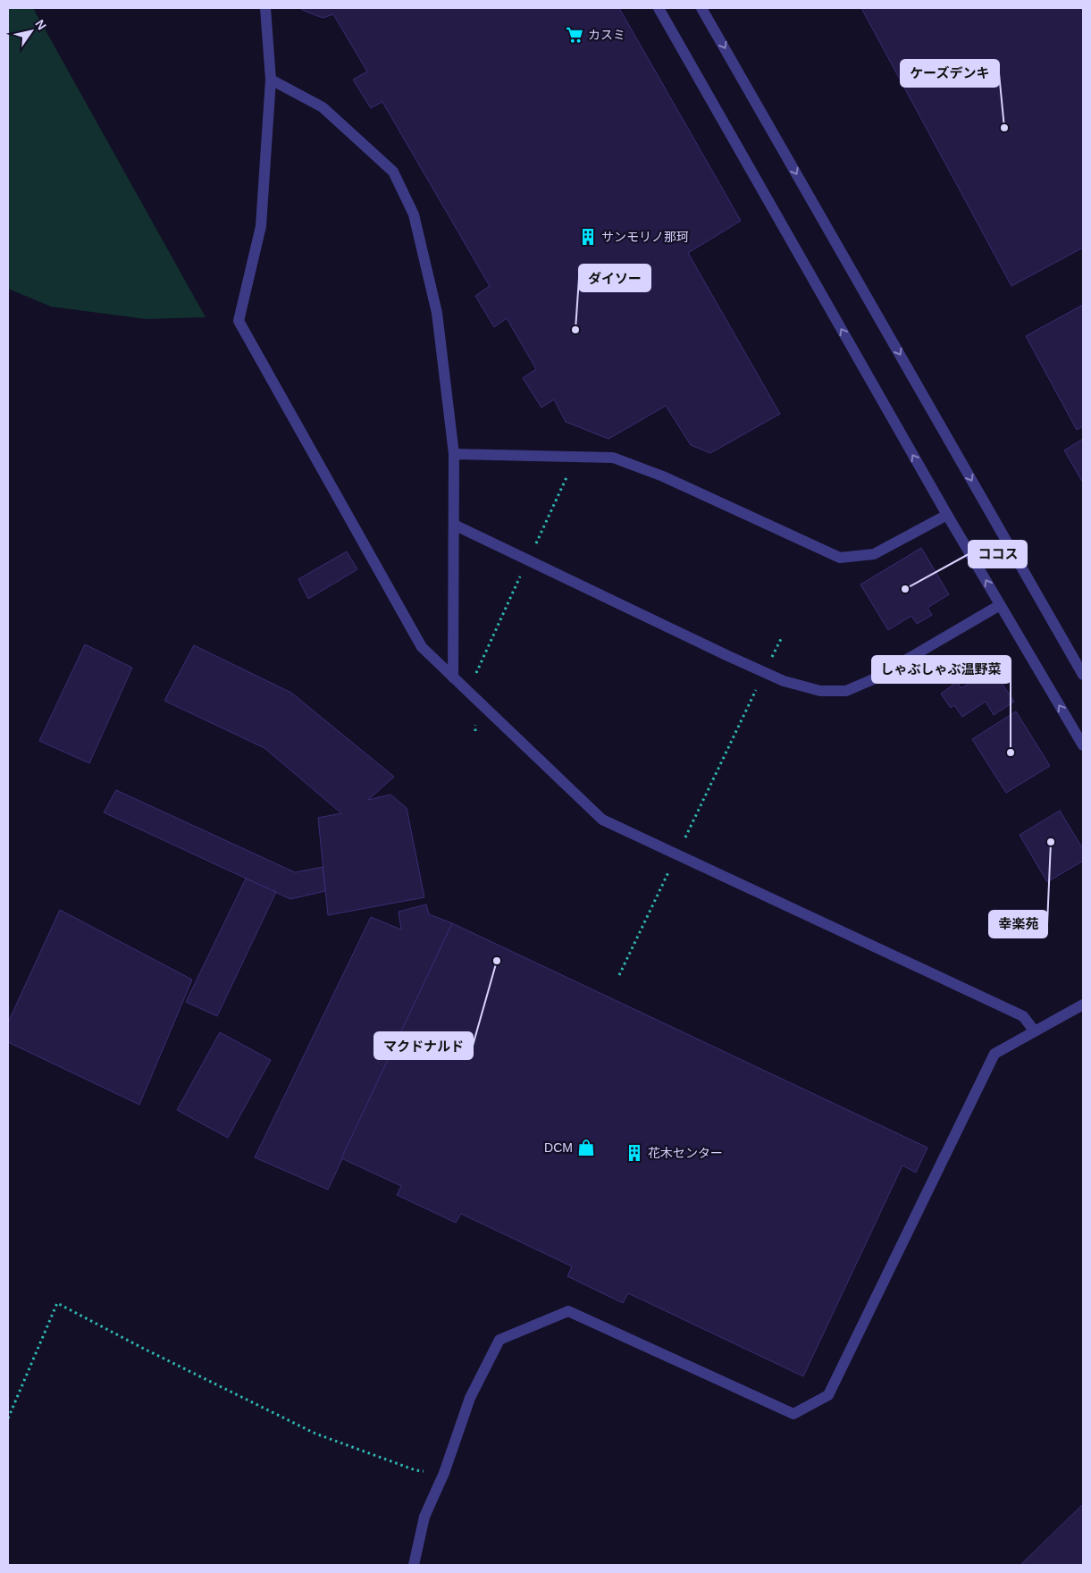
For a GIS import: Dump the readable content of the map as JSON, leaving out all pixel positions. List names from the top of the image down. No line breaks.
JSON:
{"places":{"supermarket":["カスミ"],"other":["ケーズデンキ","ダイソー","ココス","しゃぶしゃぶ温野菜","幸楽苑","マクドナルド"],"building":["サンモリノ那珂","花木センター"],"shop":["DCM"]},"north":"top right"}
